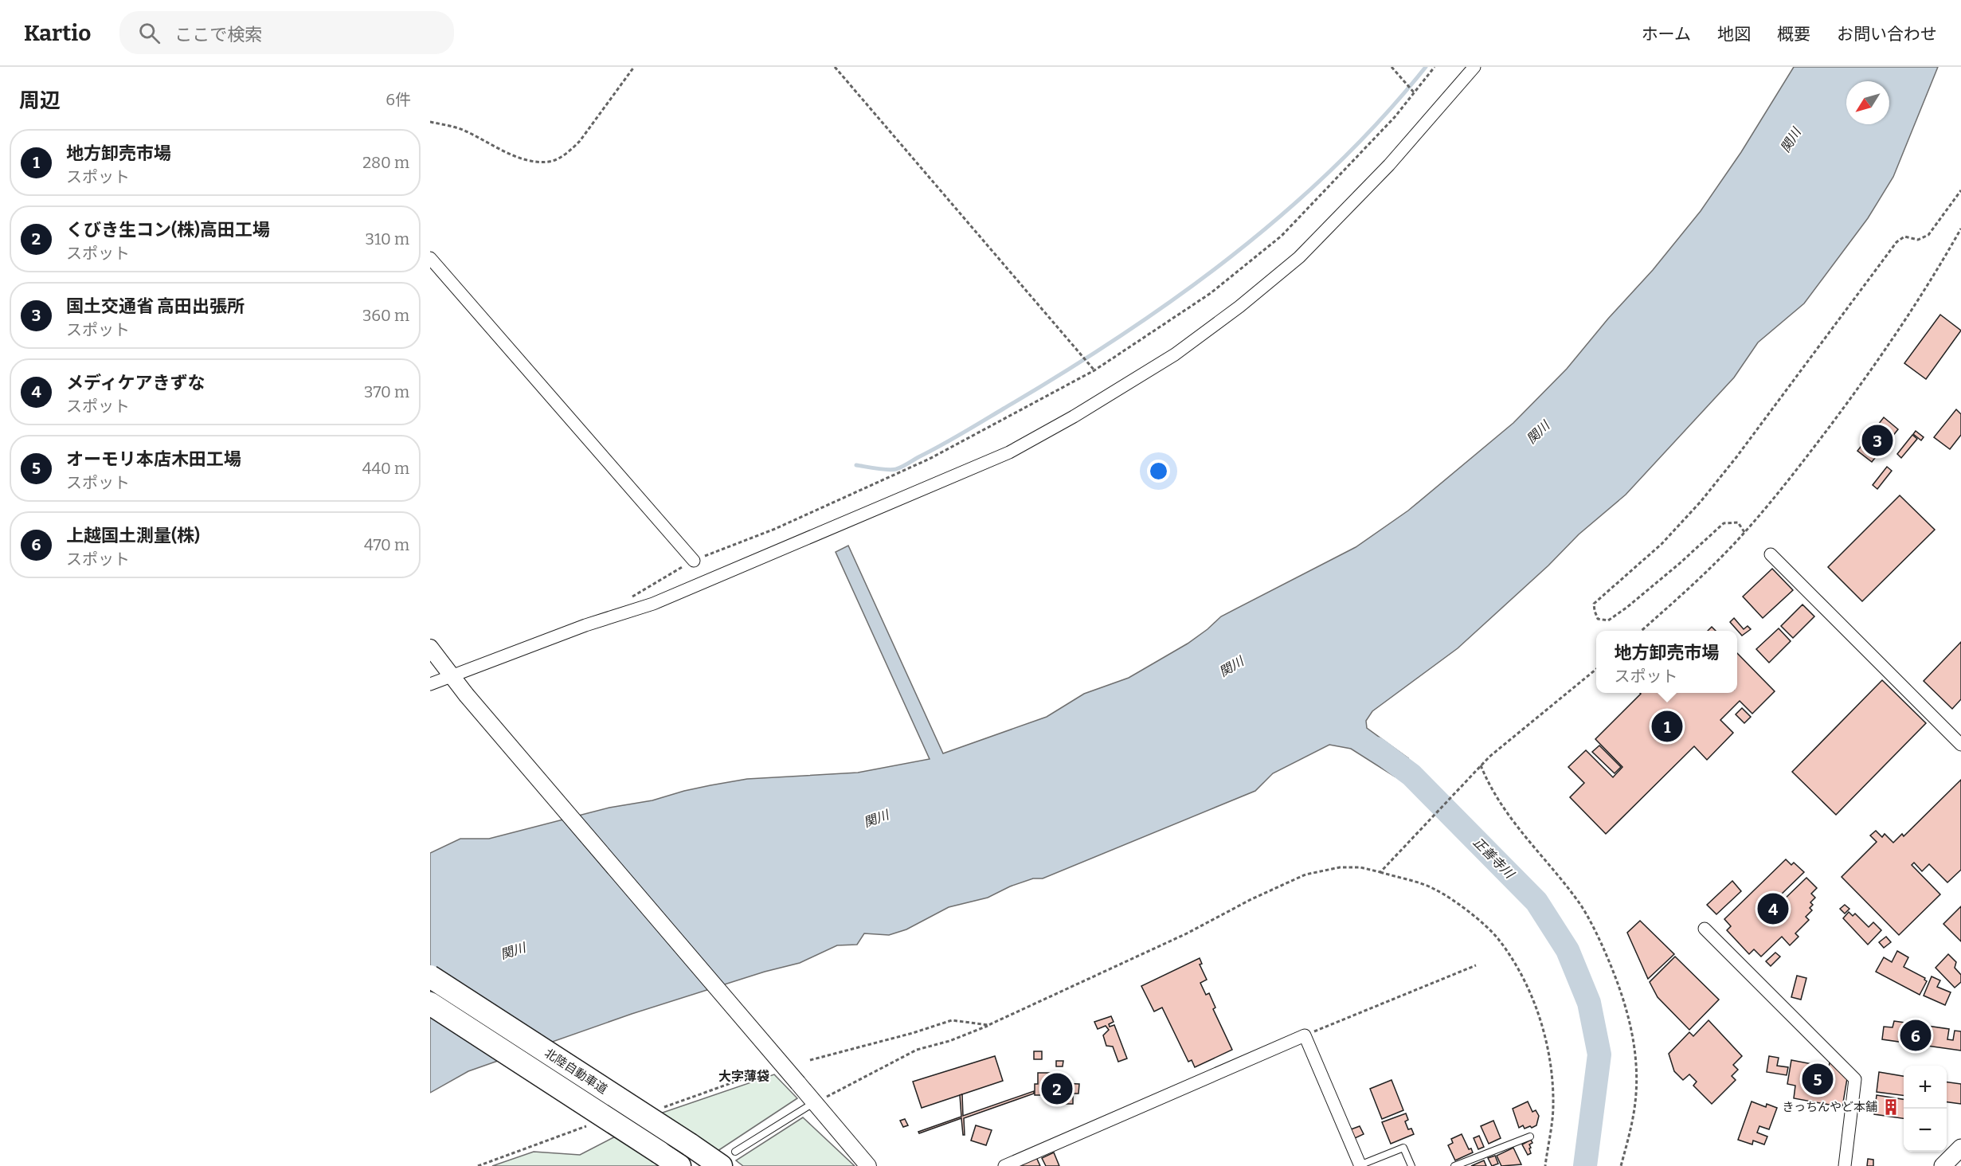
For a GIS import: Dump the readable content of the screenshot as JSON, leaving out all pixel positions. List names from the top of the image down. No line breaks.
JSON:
{"streets":{"highway":["北陸自動車道"]},"districts":["大字薄袋"],"water":["関川","正善寺川"],"places":{"building":["きっちんやど本舗"]},"north":"bottom left","page":{"header":"Kartio","search":"ここで検索","nav":["ホーム","地図","概要","お問い合わせ"],"heading":["周辺","6件"],"list":[{"mark":"1","name":"地方卸売市場","note":"スポット","value":"280 m"},{"mark":"2","name":"くびき生コン(株)高田工場","note":"スポット","value":"310 m"},{"mark":"3","name":"国土交通省 高田出張所","note":"スポット","value":"360 m"},{"mark":"4","name":"メディケアきずな","note":"スポット","value":"370 m"},{"mark":"5","name":"オーモリ本店木田工場","note":"スポット","value":"440 m"},{"mark":"6","name":"上越国土測量(株)","note":"スポット","value":"470 m"}],"pins":["3","1","4","6","5","2"],"popup":["地方卸売市場","スポット"],"map_buttons":["+","−"]}}
